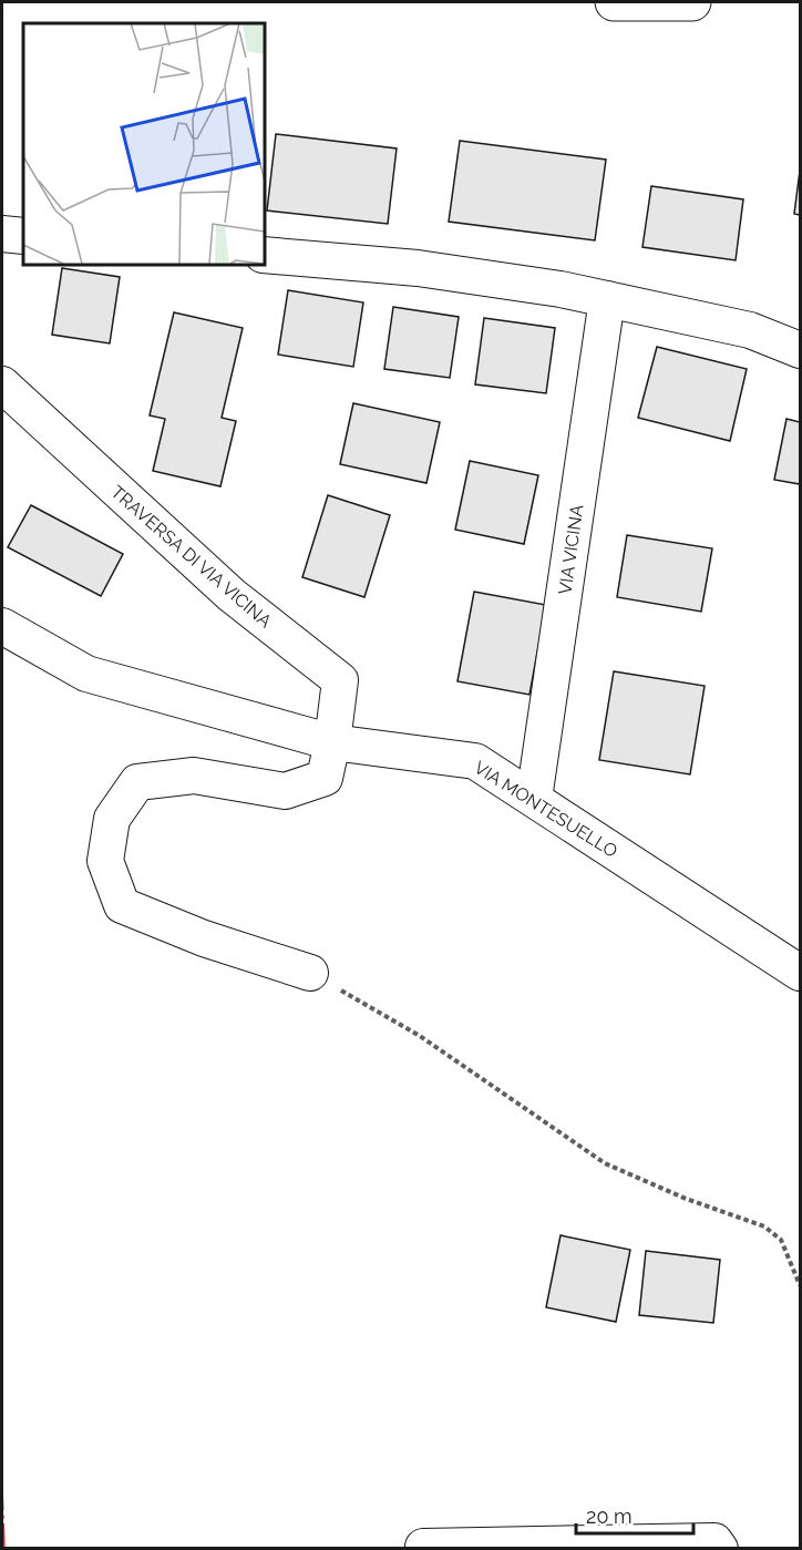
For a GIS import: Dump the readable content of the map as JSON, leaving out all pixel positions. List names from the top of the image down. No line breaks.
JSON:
{"streets":{"street":["VIA VICINA","TRAVERSA DI VIA VICINA","VIA MONTESUELLO"]},"crossings":[["VIA VICINA","VIA MONTESUELLO"],["TRAVERSA DI VIA VICINA","VIA MONTESUELLO"]],"scale_bar":"20 m"}
